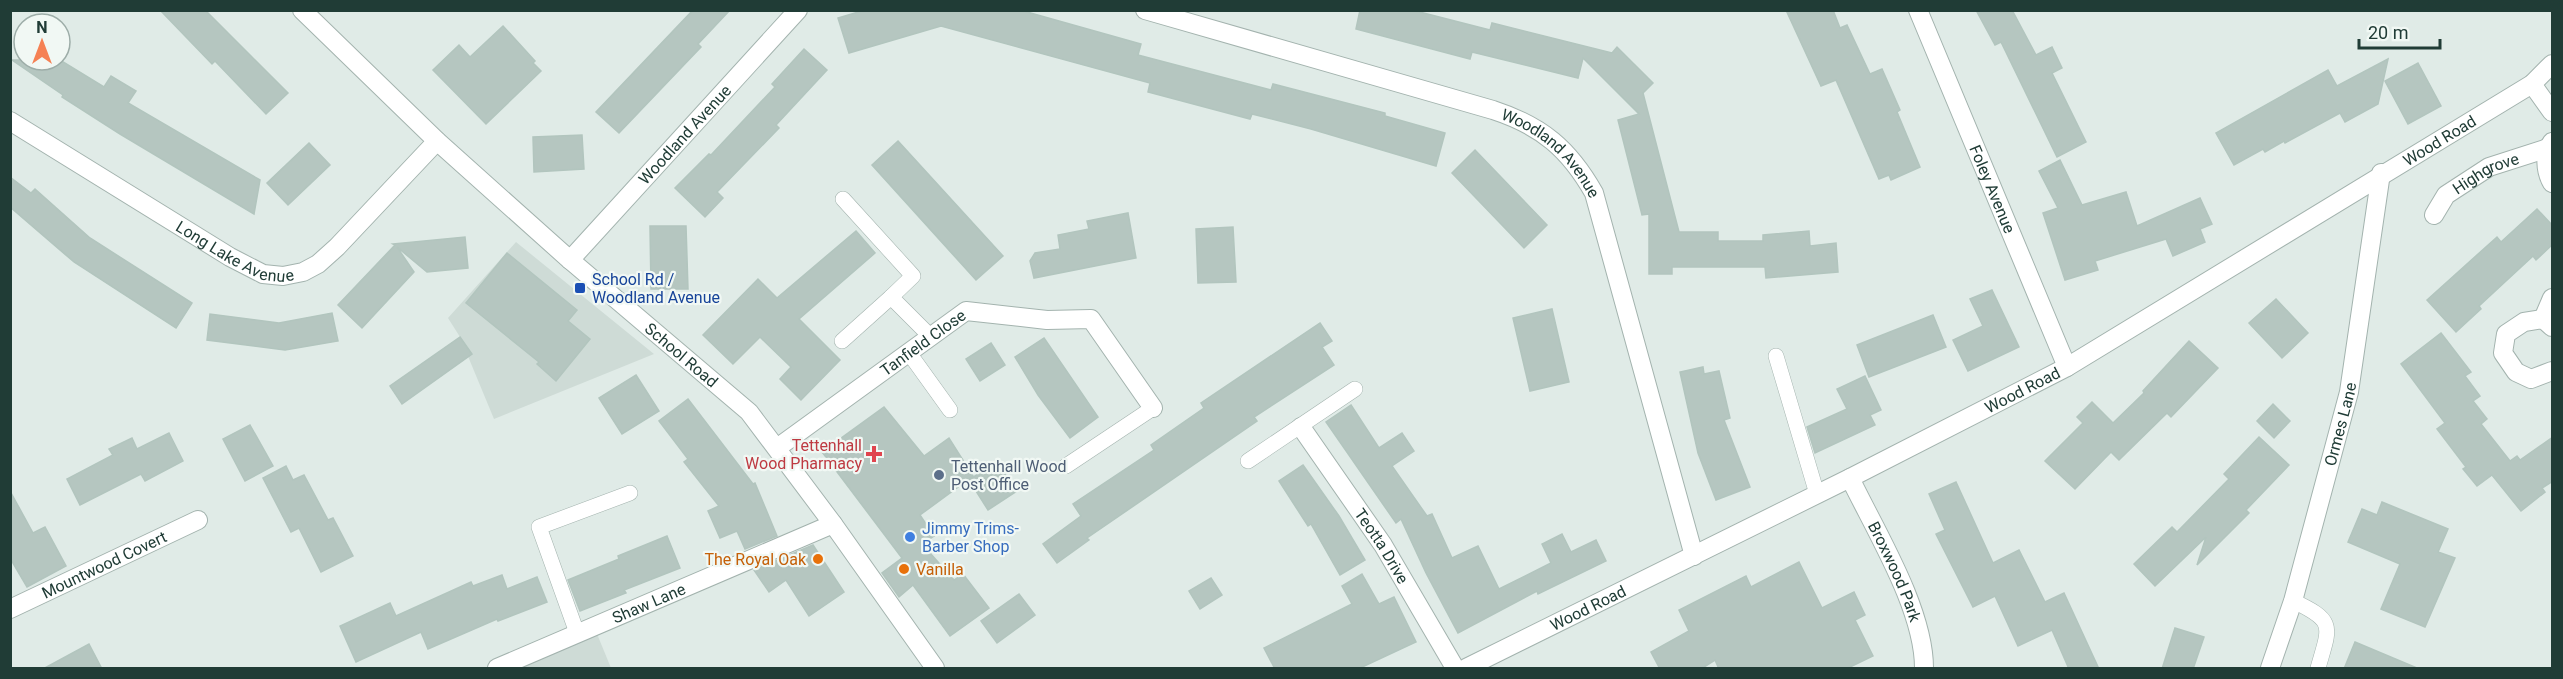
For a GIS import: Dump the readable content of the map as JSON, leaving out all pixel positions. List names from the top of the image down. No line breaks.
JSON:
{"streets":{"street":["Woodland Avenue","Wood Road","Highgrove","Foley Avenue","Long Lake Avenue","Tanfield Close","School Road","Ormes Lane","Teotta Drive","Mountwood Covert","Broxwood Park","Shaw Lane"]},"crossings":[["Woodland Avenue","Wood Road"],["Woodland Avenue","School Road"],["Wood Road","Foley Avenue"],["Wood Road","Ormes Lane"],["Wood Road","Broxwood Park"],["Long Lake Avenue","School Road"],["Tanfield Close","School Road"],["School Road","Shaw Lane"]],"places":{"transit":["School Rd / Woodland Avenue"],"health":["Tettenhall Wood Pharmacy"],"other":["Tettenhall Wood Post Office","Jimmy Trims- Barber Shop","The Royal Oak","Vanilla"]},"scale_bar":"20 m","north":"top"}
